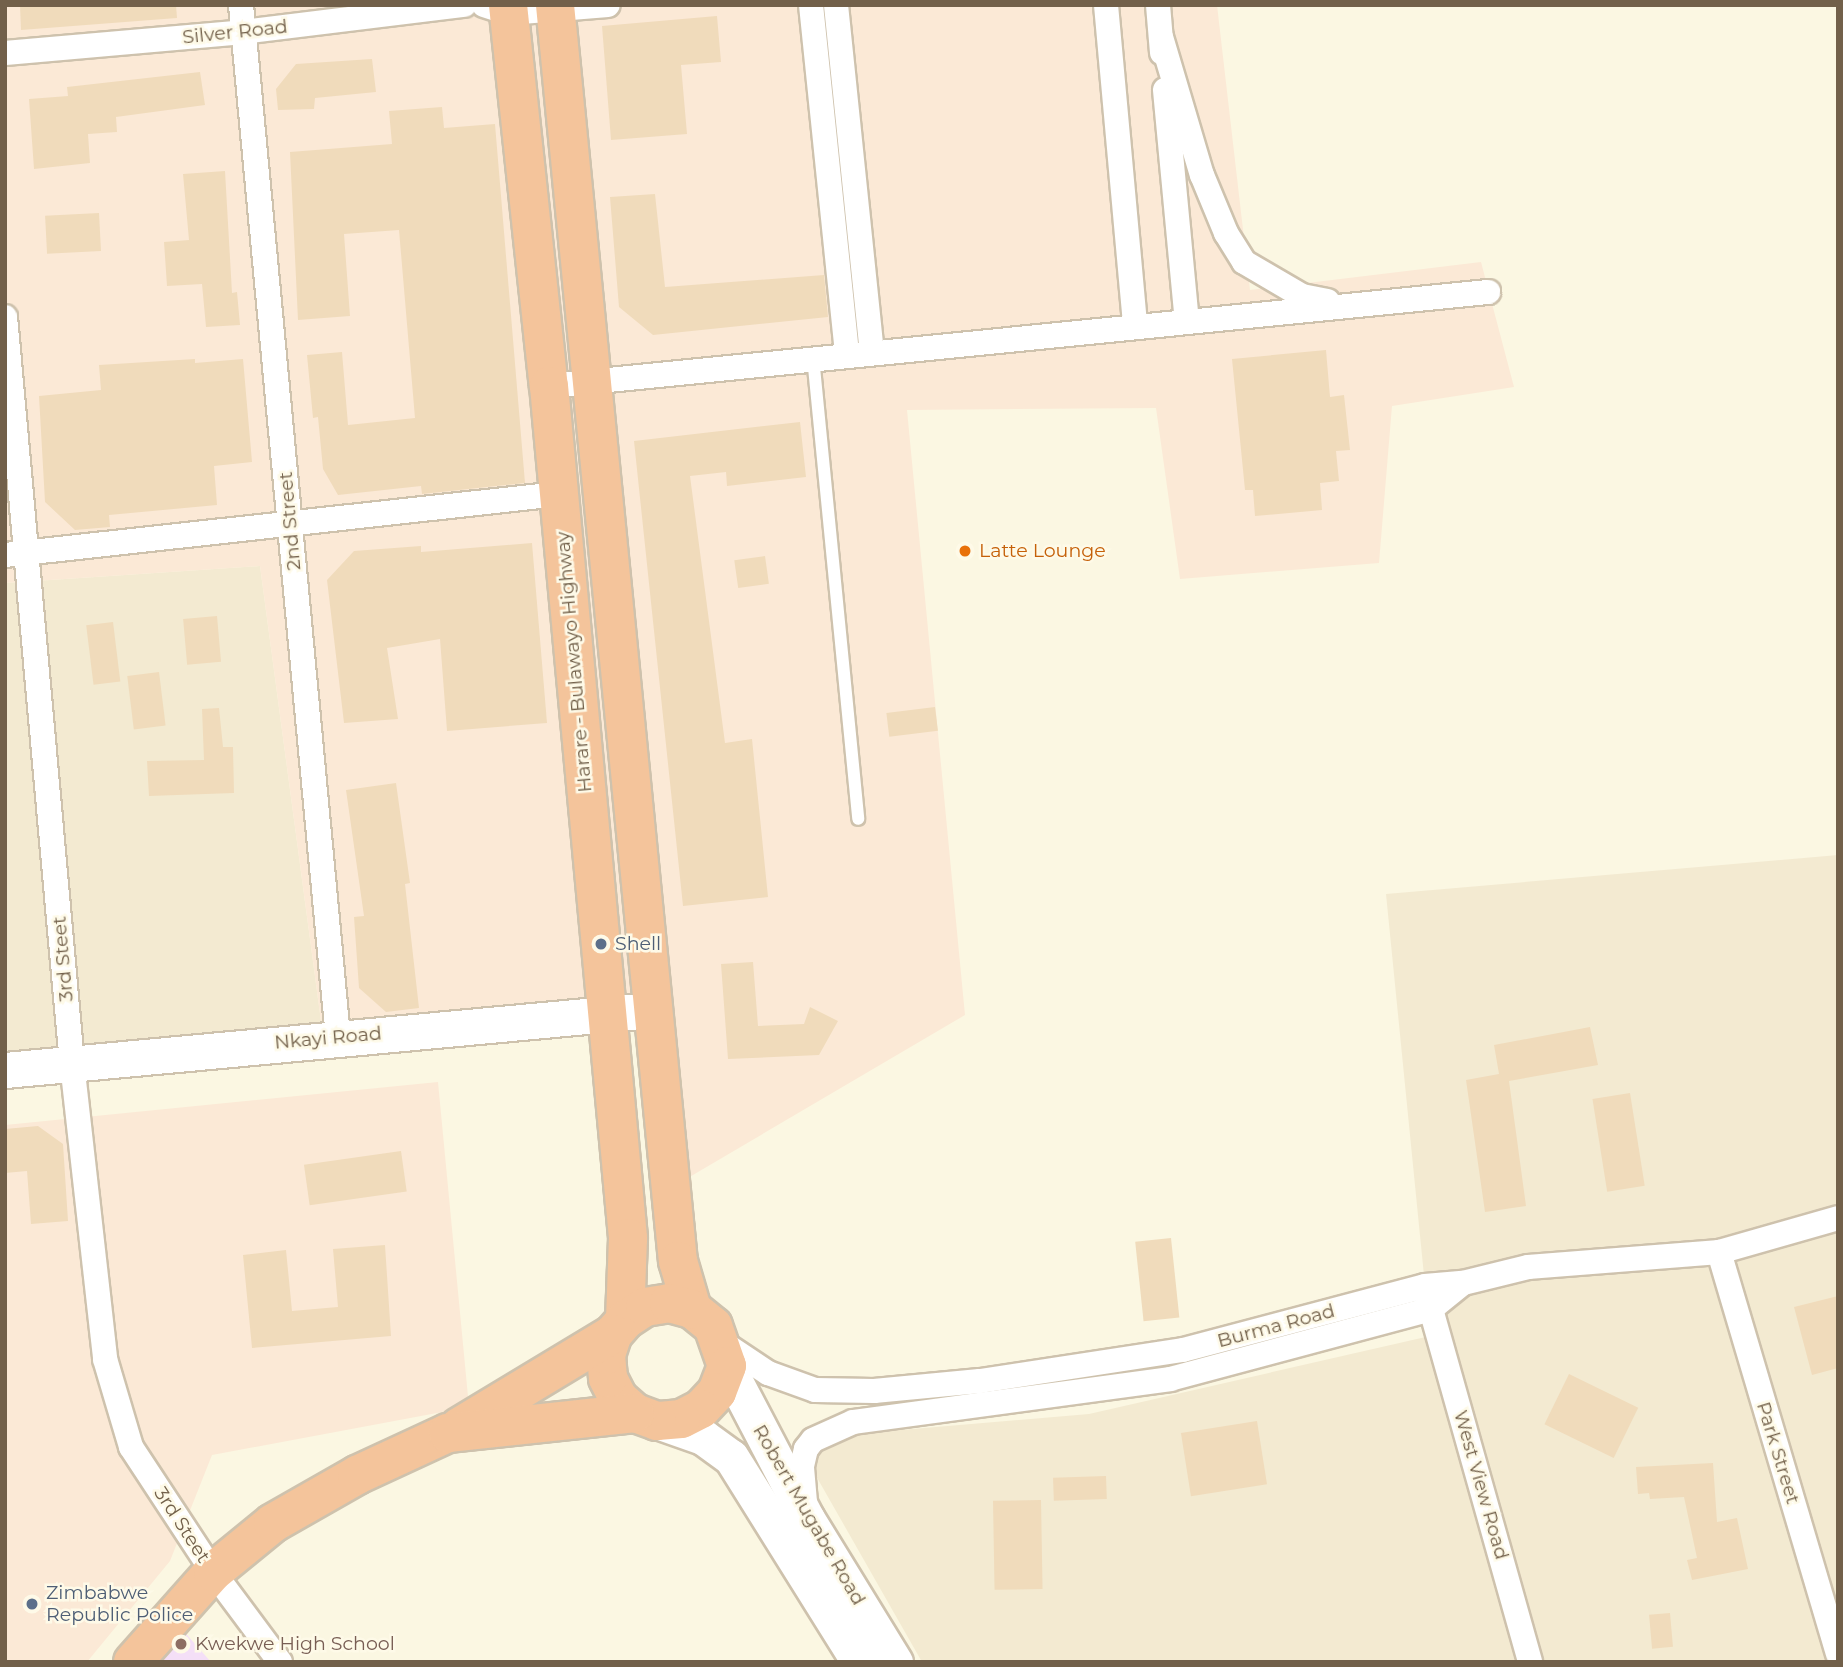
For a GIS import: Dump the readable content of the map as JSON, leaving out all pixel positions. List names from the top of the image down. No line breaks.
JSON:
{"streets":{"highway":["Harare - Bulawayo Highway"],"main road":["Nkayi Road","Robert Mugabe Road"],"street":["Silver Road","2nd Street","3rd Steet","Burma Road","Park Street","West View Road"]},"crossings":[["Silver Road","2nd Street"],["2nd Street","Nkayi Road"],["Harare - Bulawayo Highway","Nkayi Road"],["Harare - Bulawayo Highway","Burma Road"],["Harare - Bulawayo Highway","Robert Mugabe Road"],["3rd Steet","Nkayi Road"],["Burma Road","West View Road"],["Burma Road","Robert Mugabe Road"]],"places":["Latte Lounge","Shell","Zimbabwe Republic Police","Kwekwe High School"]}
